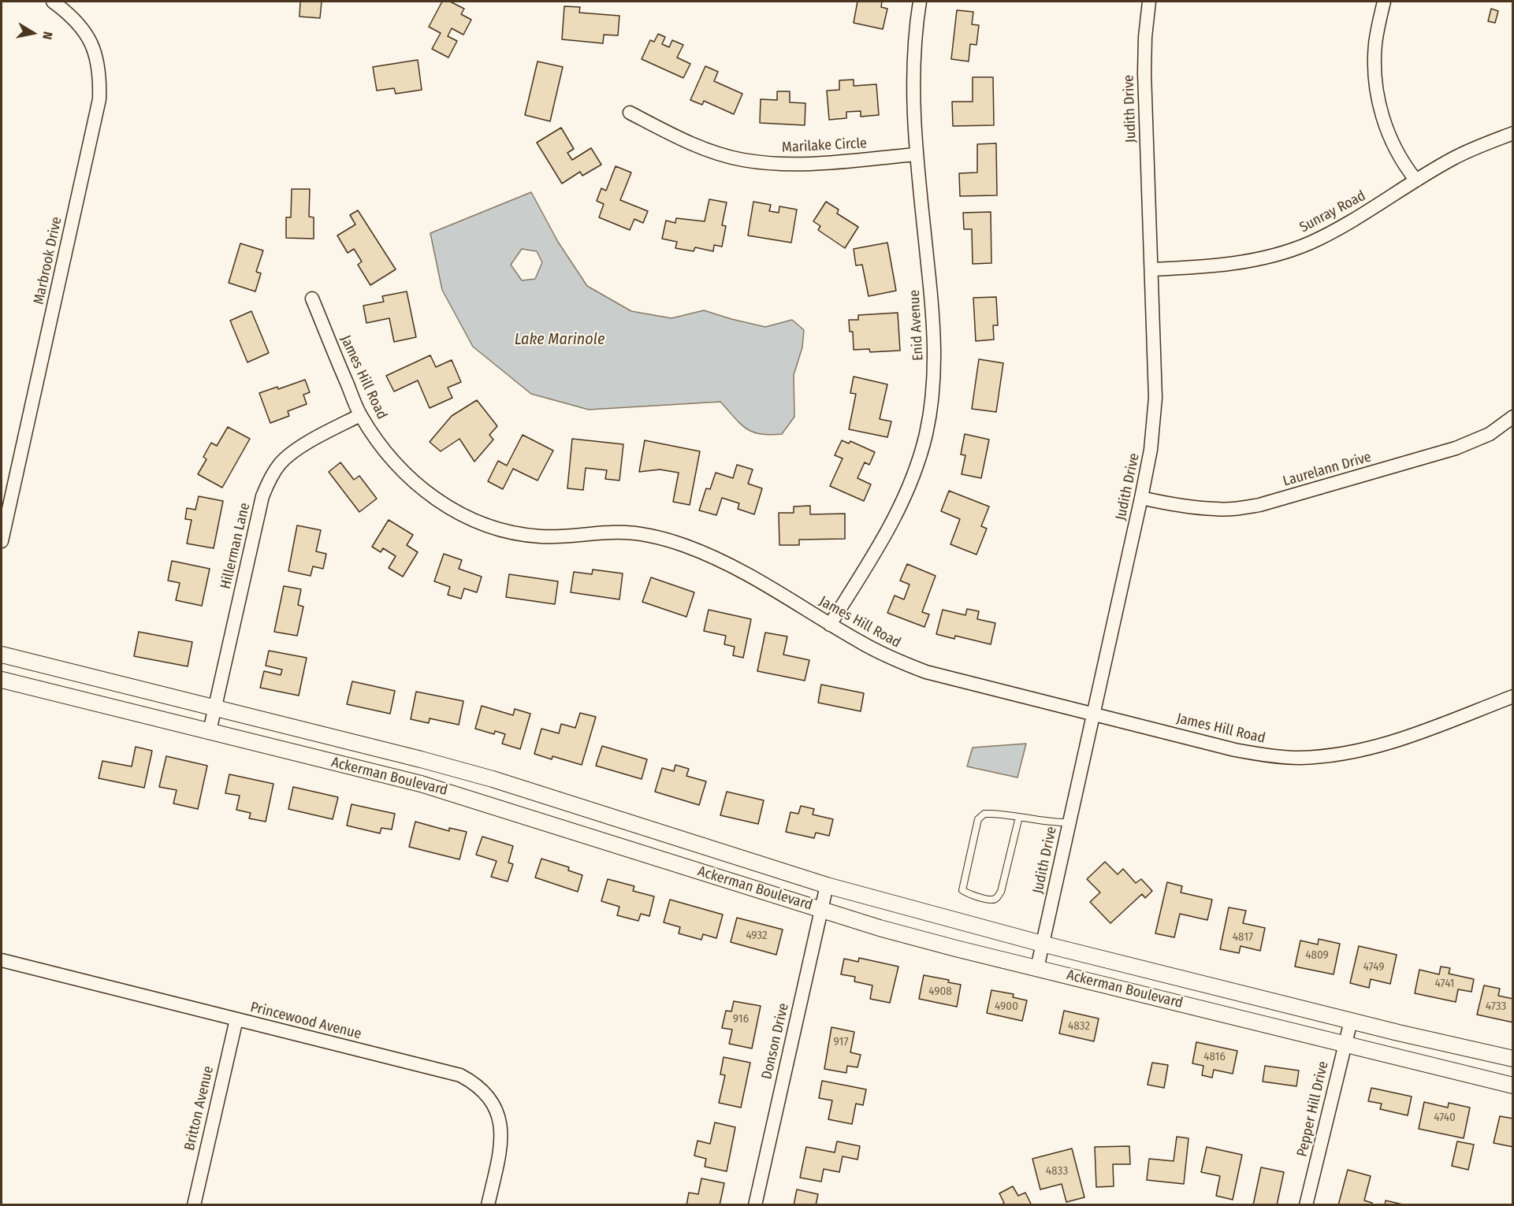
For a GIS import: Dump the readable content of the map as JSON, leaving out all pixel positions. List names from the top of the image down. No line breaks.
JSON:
{"streets":{"street":["Judith Drive","Marilake Circle","Sunray Road","Marbrook Drive","Enid Avenue","James Hill Road","Laurelann Drive","Hillerman Lane","Ackerman Boulevard","Princewood Avenue","Donson Drive","Britton Avenue","Pepper Hill Drive"]},"crossings":[["Judith Drive","Sunray Road"],["Judith Drive","James Hill Road"],["Judith Drive","Laurelann Drive"],["Judith Drive","Ackerman Boulevard"],["Marilake Circle","Enid Avenue"],["Enid Avenue","James Hill Road"],["James Hill Road","Hillerman Lane"],["Hillerman Lane","Ackerman Boulevard"],["Ackerman Boulevard","Donson Drive"],["Ackerman Boulevard","Pepper Hill Drive"],["Princewood Avenue","Britton Avenue"]],"water":["Lake Marinole"],"house_numbers":["4932","4817","4809","4749","4741","4908","4900","4733","916","4832","917","4816","4740","4833"],"north":"right"}
